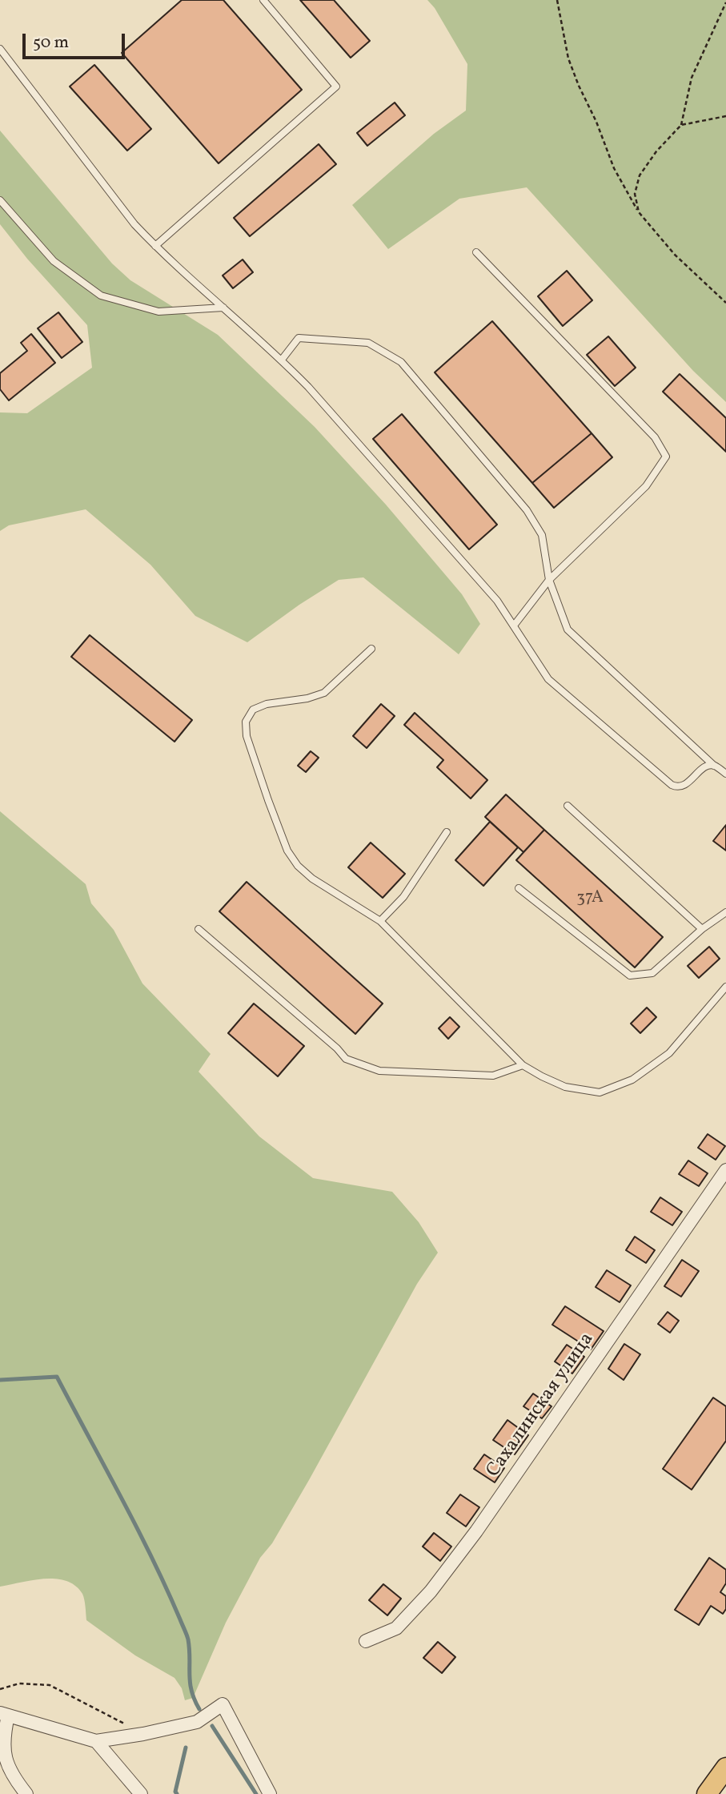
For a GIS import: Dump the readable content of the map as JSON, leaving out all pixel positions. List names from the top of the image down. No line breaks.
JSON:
{"streets":{"street":["Сахалинская улица"]},"house_numbers":["37А"],"scale_bar":"50 m"}
